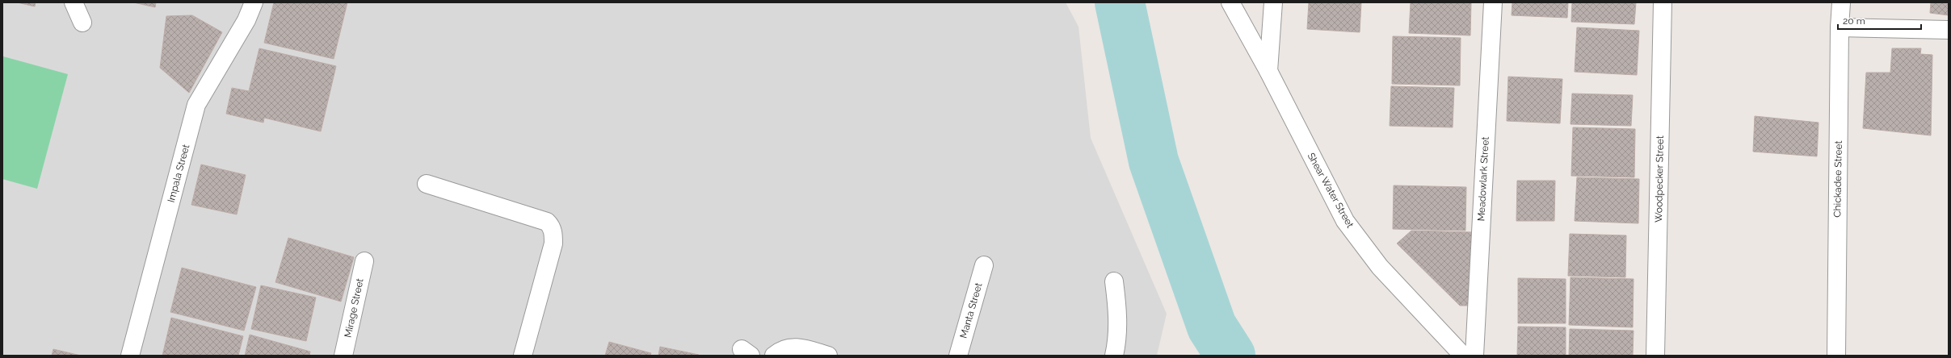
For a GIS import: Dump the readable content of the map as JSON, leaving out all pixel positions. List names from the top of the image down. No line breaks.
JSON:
{"streets":{"street":["Impala Street","Meadowlark Street","Woodpecker Street","Chickadee Street","Shear Water Street","Mirage Street","Manta Street"]},"scale_bar":"20 m"}
